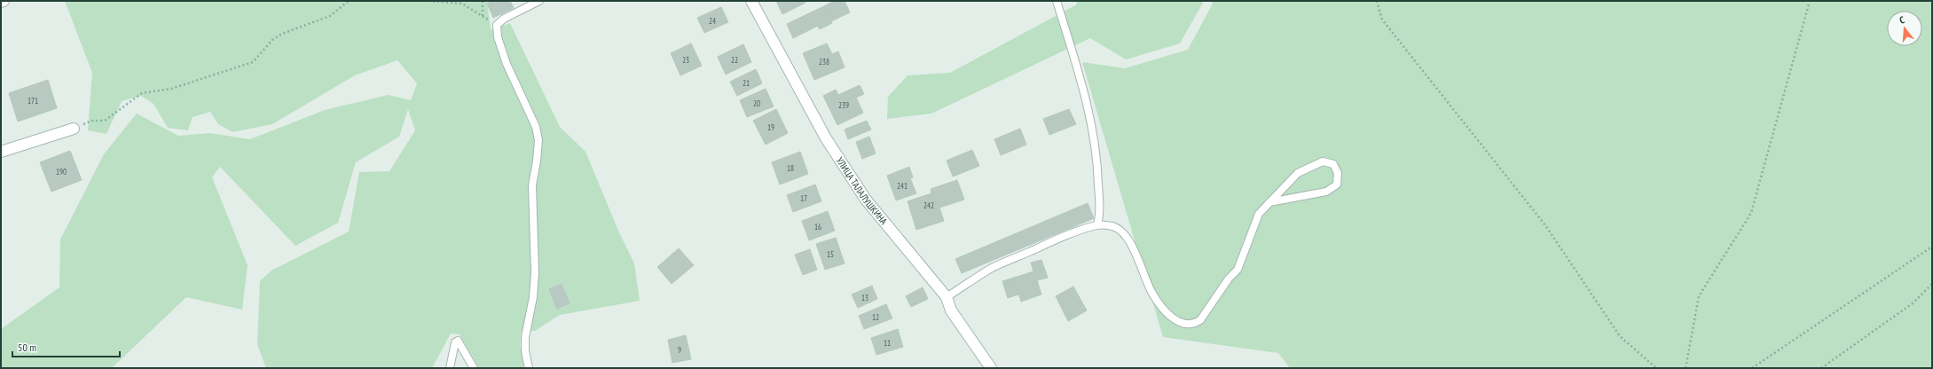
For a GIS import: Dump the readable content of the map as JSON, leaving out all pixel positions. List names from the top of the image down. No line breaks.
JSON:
{"streets":{"street":["УЛИЦА ТАЛАЛУШКИНА"]},"house_numbers":["24","23","22","238","21","171","20","239","19","18","190","241","17","242","16","15","13","12","11","9"],"scale_bar":"50 m","north":"top"}
